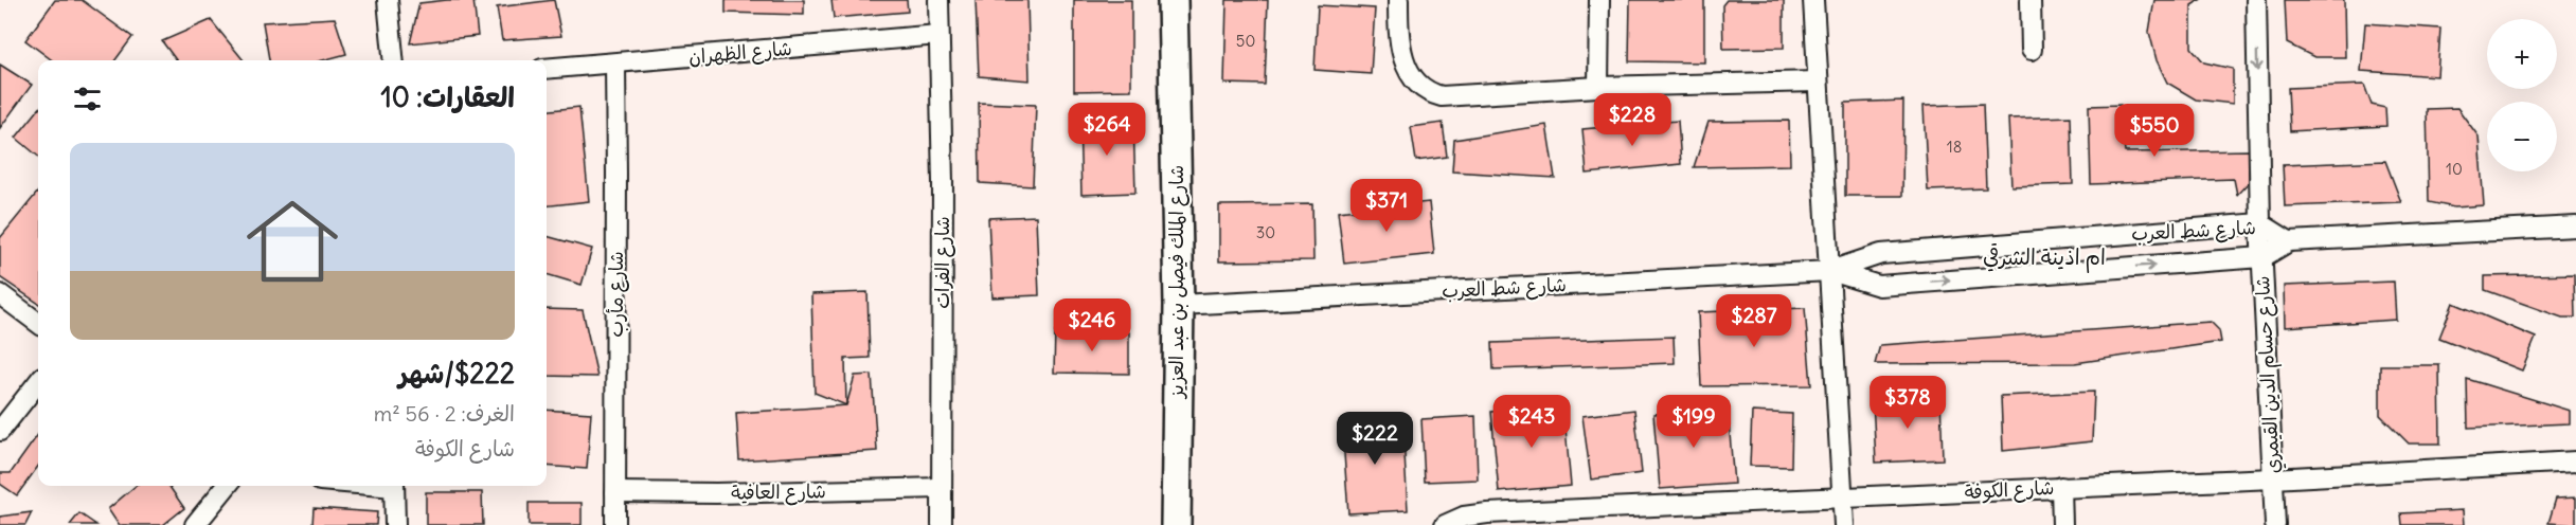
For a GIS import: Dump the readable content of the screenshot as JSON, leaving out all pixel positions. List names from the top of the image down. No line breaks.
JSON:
{"streets":{"main road":["شارع الملك فيصل بن عبد العزيز"],"street":["شارع الظهران","شارع شط العرب","شارع الفرات","شارع مأرب","شارع حسام الدين القيمري","شارع الكوفة","شارع العافية"]},"crossings":[["شارع الظهران","شارع الفرات"],["شارع الظهران","شارع مأرب"],["شارع شط العرب","شارع الملك فيصل بن عبد العزيز"],["شارع شط العرب","شارع حسام الدين القيمري"],["شارع الفرات","شارع العافية"],["شارع مأرب","شارع العافية"],["شارع حسام الدين القيمري","شارع الكوفة"]],"one_way":["شارع حسام الدين القيمري"],"districts":["ام اذينة الشرقي"],"house_numbers":["50","18","10","30"],"page":{"map_buttons":["+","−"],"heading":"العقارات: 10","price":["$228","$264","$550","$371","$287","$246","$378","$243","$199","$222"],"list":[{"name":"$222/شهر","note":"الغرف: 2 · 56 m² · شارع الكوفة"}]}}
